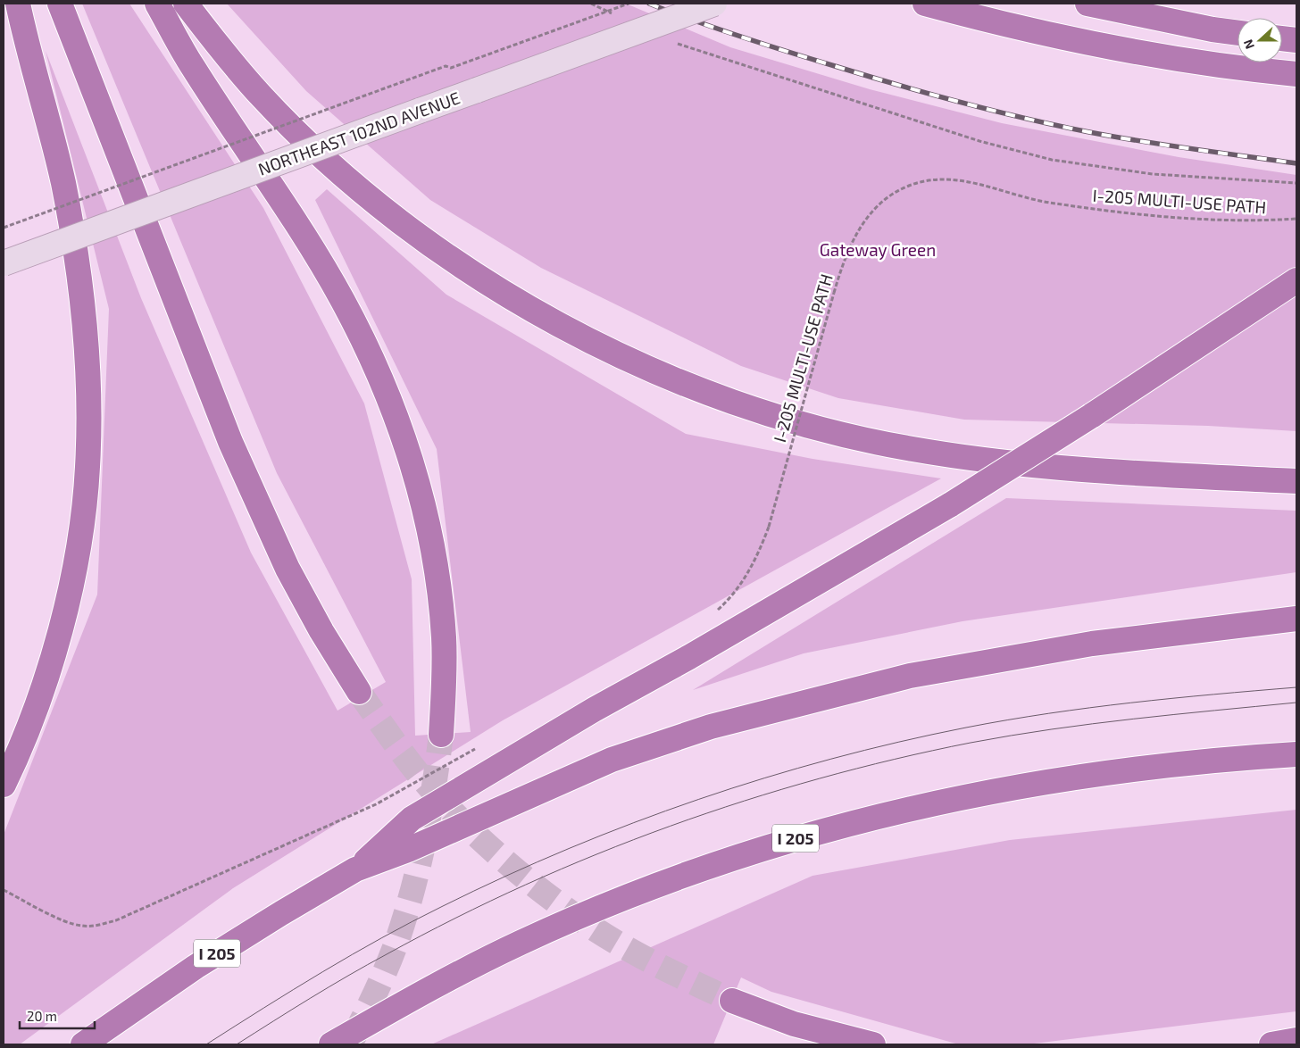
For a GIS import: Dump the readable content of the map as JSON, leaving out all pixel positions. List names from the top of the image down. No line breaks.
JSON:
{"streets":{"highway":["I 205"],"main road":["NORTHEAST 102ND AVENUE"],"path":["I-205 MULTI-USE PATH"]},"parks":["Gateway Green"],"scale_bar":"20 m","north":"left"}
